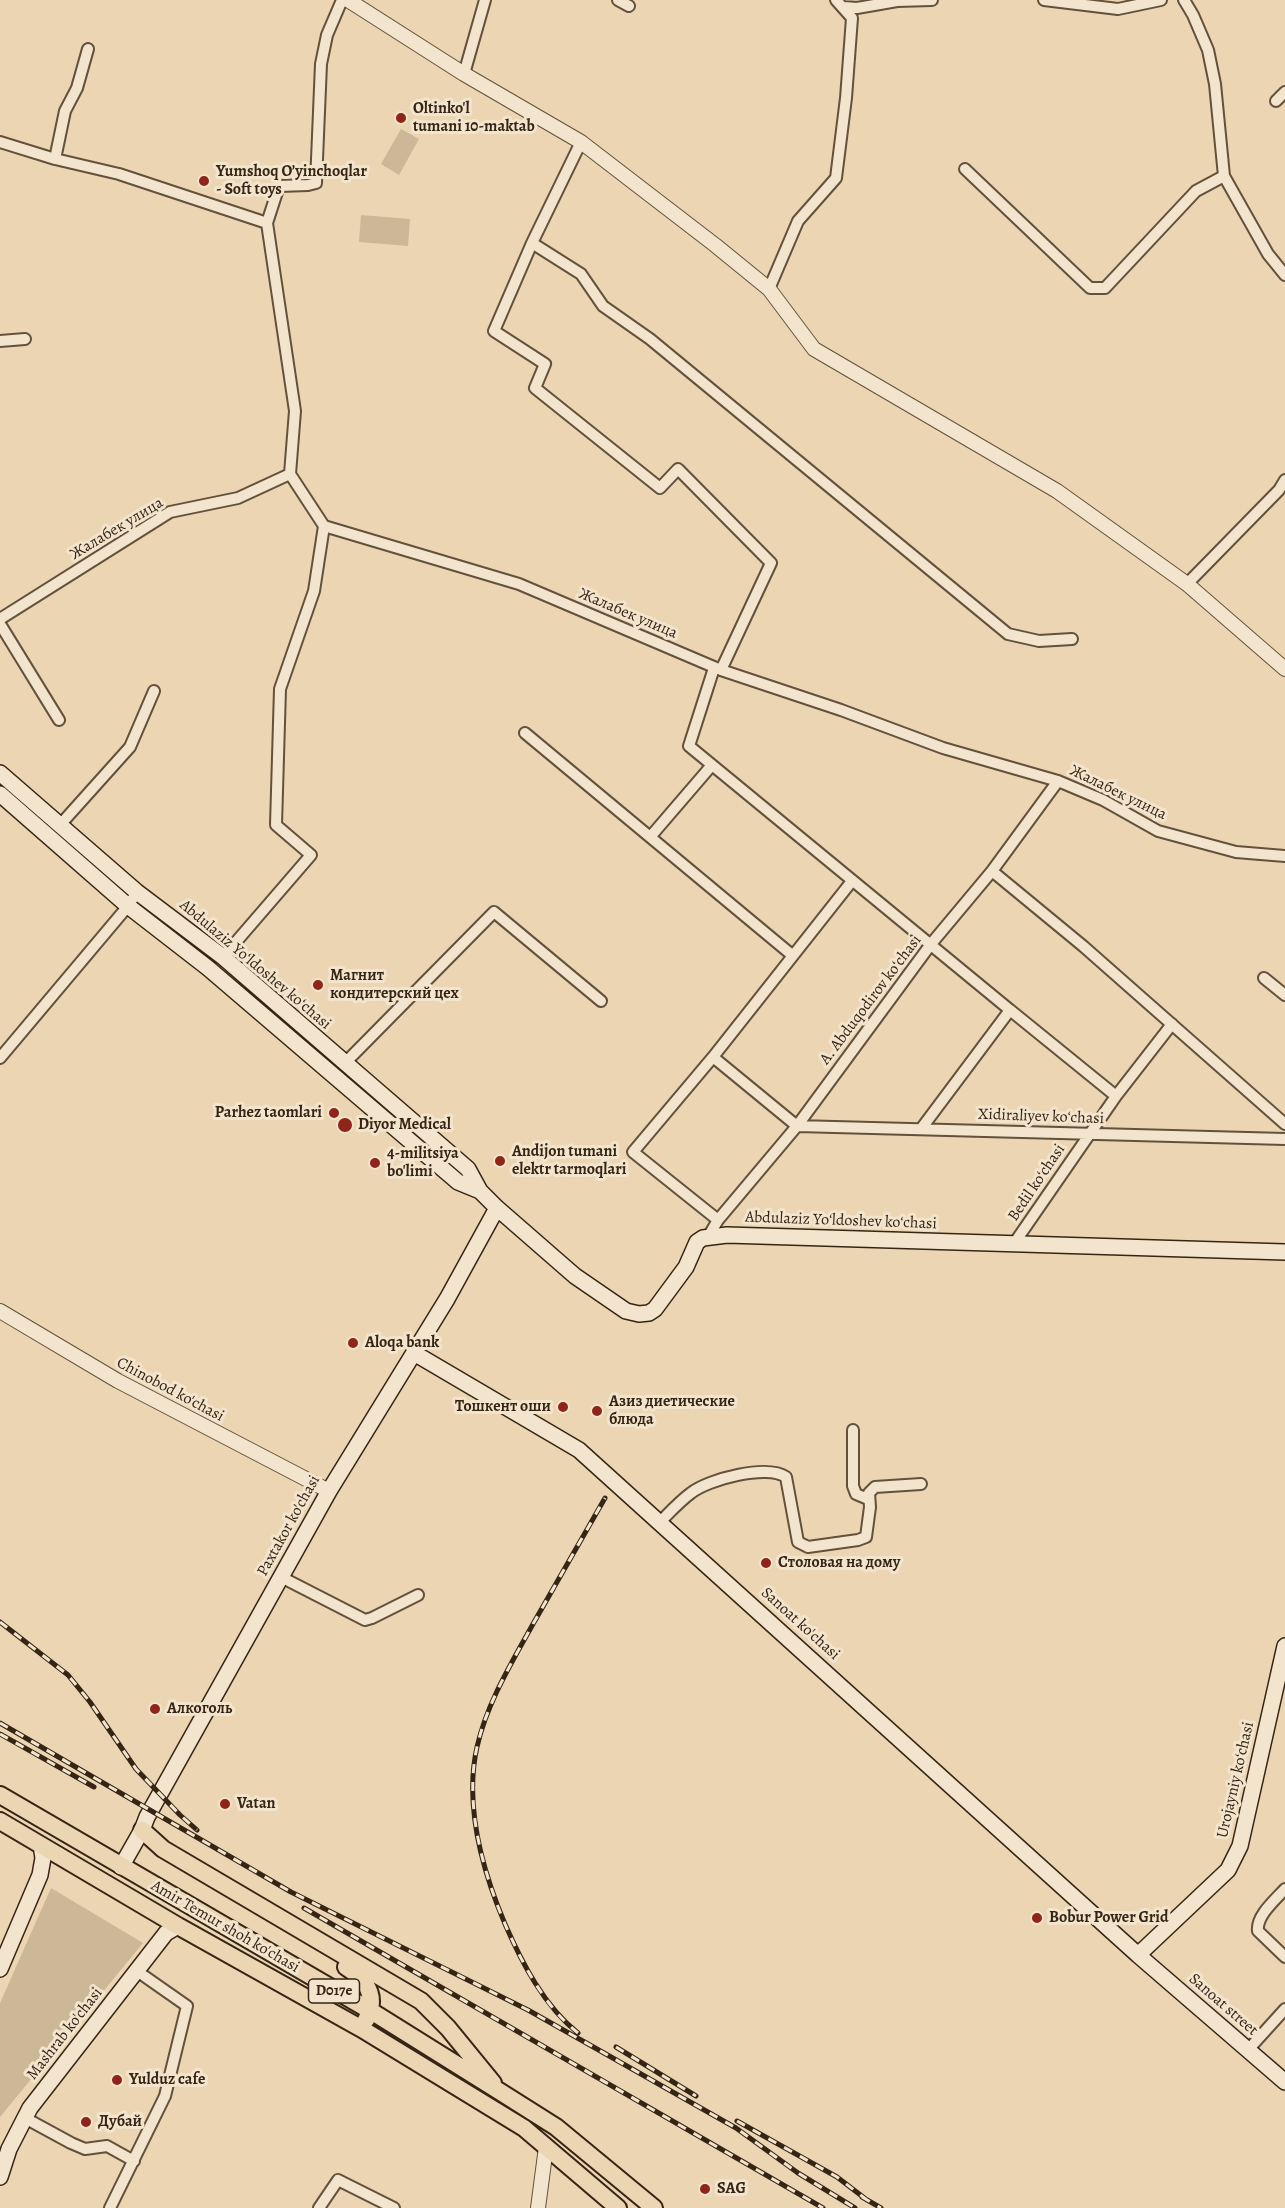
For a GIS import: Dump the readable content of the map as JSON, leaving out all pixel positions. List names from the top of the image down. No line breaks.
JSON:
{"streets":{"main road":["Abdulaziz Yoʻldoshev koʻchasi","Paxtakor ko'chasi","Sanoat ko'chasi","Urоjayniy koʻchasi","Amir Temur shoh ko'chasi","D017e","Sanoat street","Mashrab ko'chasi"],"street":["Жалабек улица","A. Abduqodirov koʻchasi","Xidiraliyev koʻchasi","Bedil koʻchasi","Chinobod ko'chasi"]},"crossings":[["Жалабек улица","A. Abduqodirov koʻchasi"],["Abdulaziz Yoʻldoshev koʻchasi","A. Abduqodirov koʻchasi"],["Abdulaziz Yoʻldoshev koʻchasi","Bedil koʻchasi"],["Abdulaziz Yoʻldoshev koʻchasi","Paxtakor ko'chasi"],["A. Abduqodirov koʻchasi","Xidiraliyev koʻchasi"],["Xidiraliyev koʻchasi","Bedil koʻchasi"],["Chinobod ko'chasi","Paxtakor ko'chasi"],["Paxtakor ko'chasi","Sanoat ko'chasi"],["Paxtakor ko'chasi","Amir Temur shoh ko'chasi"],["Sanoat ko'chasi","Urоjayniy koʻchasi"],["Sanoat ko'chasi","Sanoat street"],["Urоjayniy koʻchasi","Sanoat street"],["Amir Temur shoh ko'chasi","Mashrab ko'chasi"]],"places":["Oltinko'l tumani 10-maktab","Yumshoq O’yinchoqlar - Soft toys","Магнит кондитерский цех","Parhez taomlari","Diyor Medical","Andijon tumani elektr tarmoqlari","4-militsiya bo'limi","Aloqa bank","Тошкент оши","Азиз диетические блюда","Столовая на дому","Алкоголь","Vatan","Bobur Power Grid","Yulduz cafe","Дубай","SAG"]}
